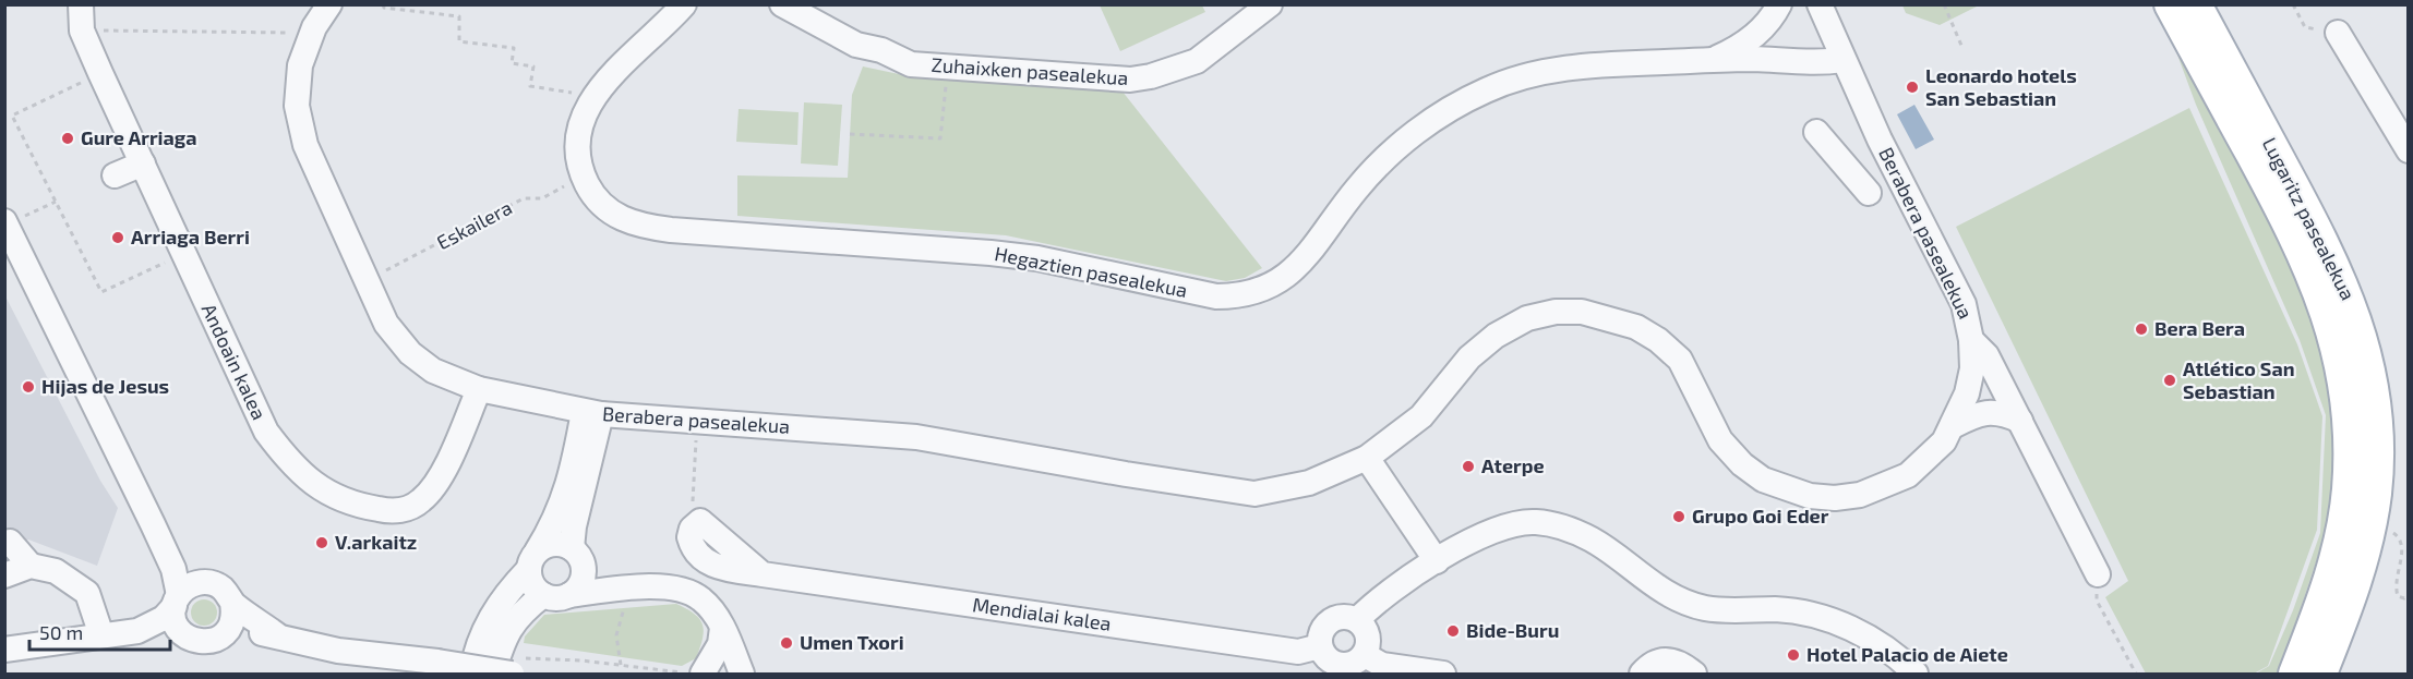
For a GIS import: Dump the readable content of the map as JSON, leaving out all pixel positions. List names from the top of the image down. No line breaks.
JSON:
{"streets":{"main road":["Lugaritz pasealekua"],"street":["Zuhaixken pasealekua","Berabera pasealekua","Hegaztien pasealekua","Andoain kalea","Mendialai kalea"],"path":["Eskailera"]},"crossings":[["Eskailera","Berabera pasealekua"],["Eskailera","Hegaztien pasealekua"],["Berabera pasealekua","Hegaztien pasealekua"],["Berabera pasealekua","Andoain kalea"]],"places":["Leonardo hotels San Sebastian","Gure Arriaga","Arriaga Berri","Bera Bera","Atlético San Sebastian","Hijas de Jesus","Aterpe","Grupo Goi Eder","V.arkaitz","Bide-Buru","Umen Txori","Hotel Palacio de Aiete"],"scale_bar":"50 m"}
